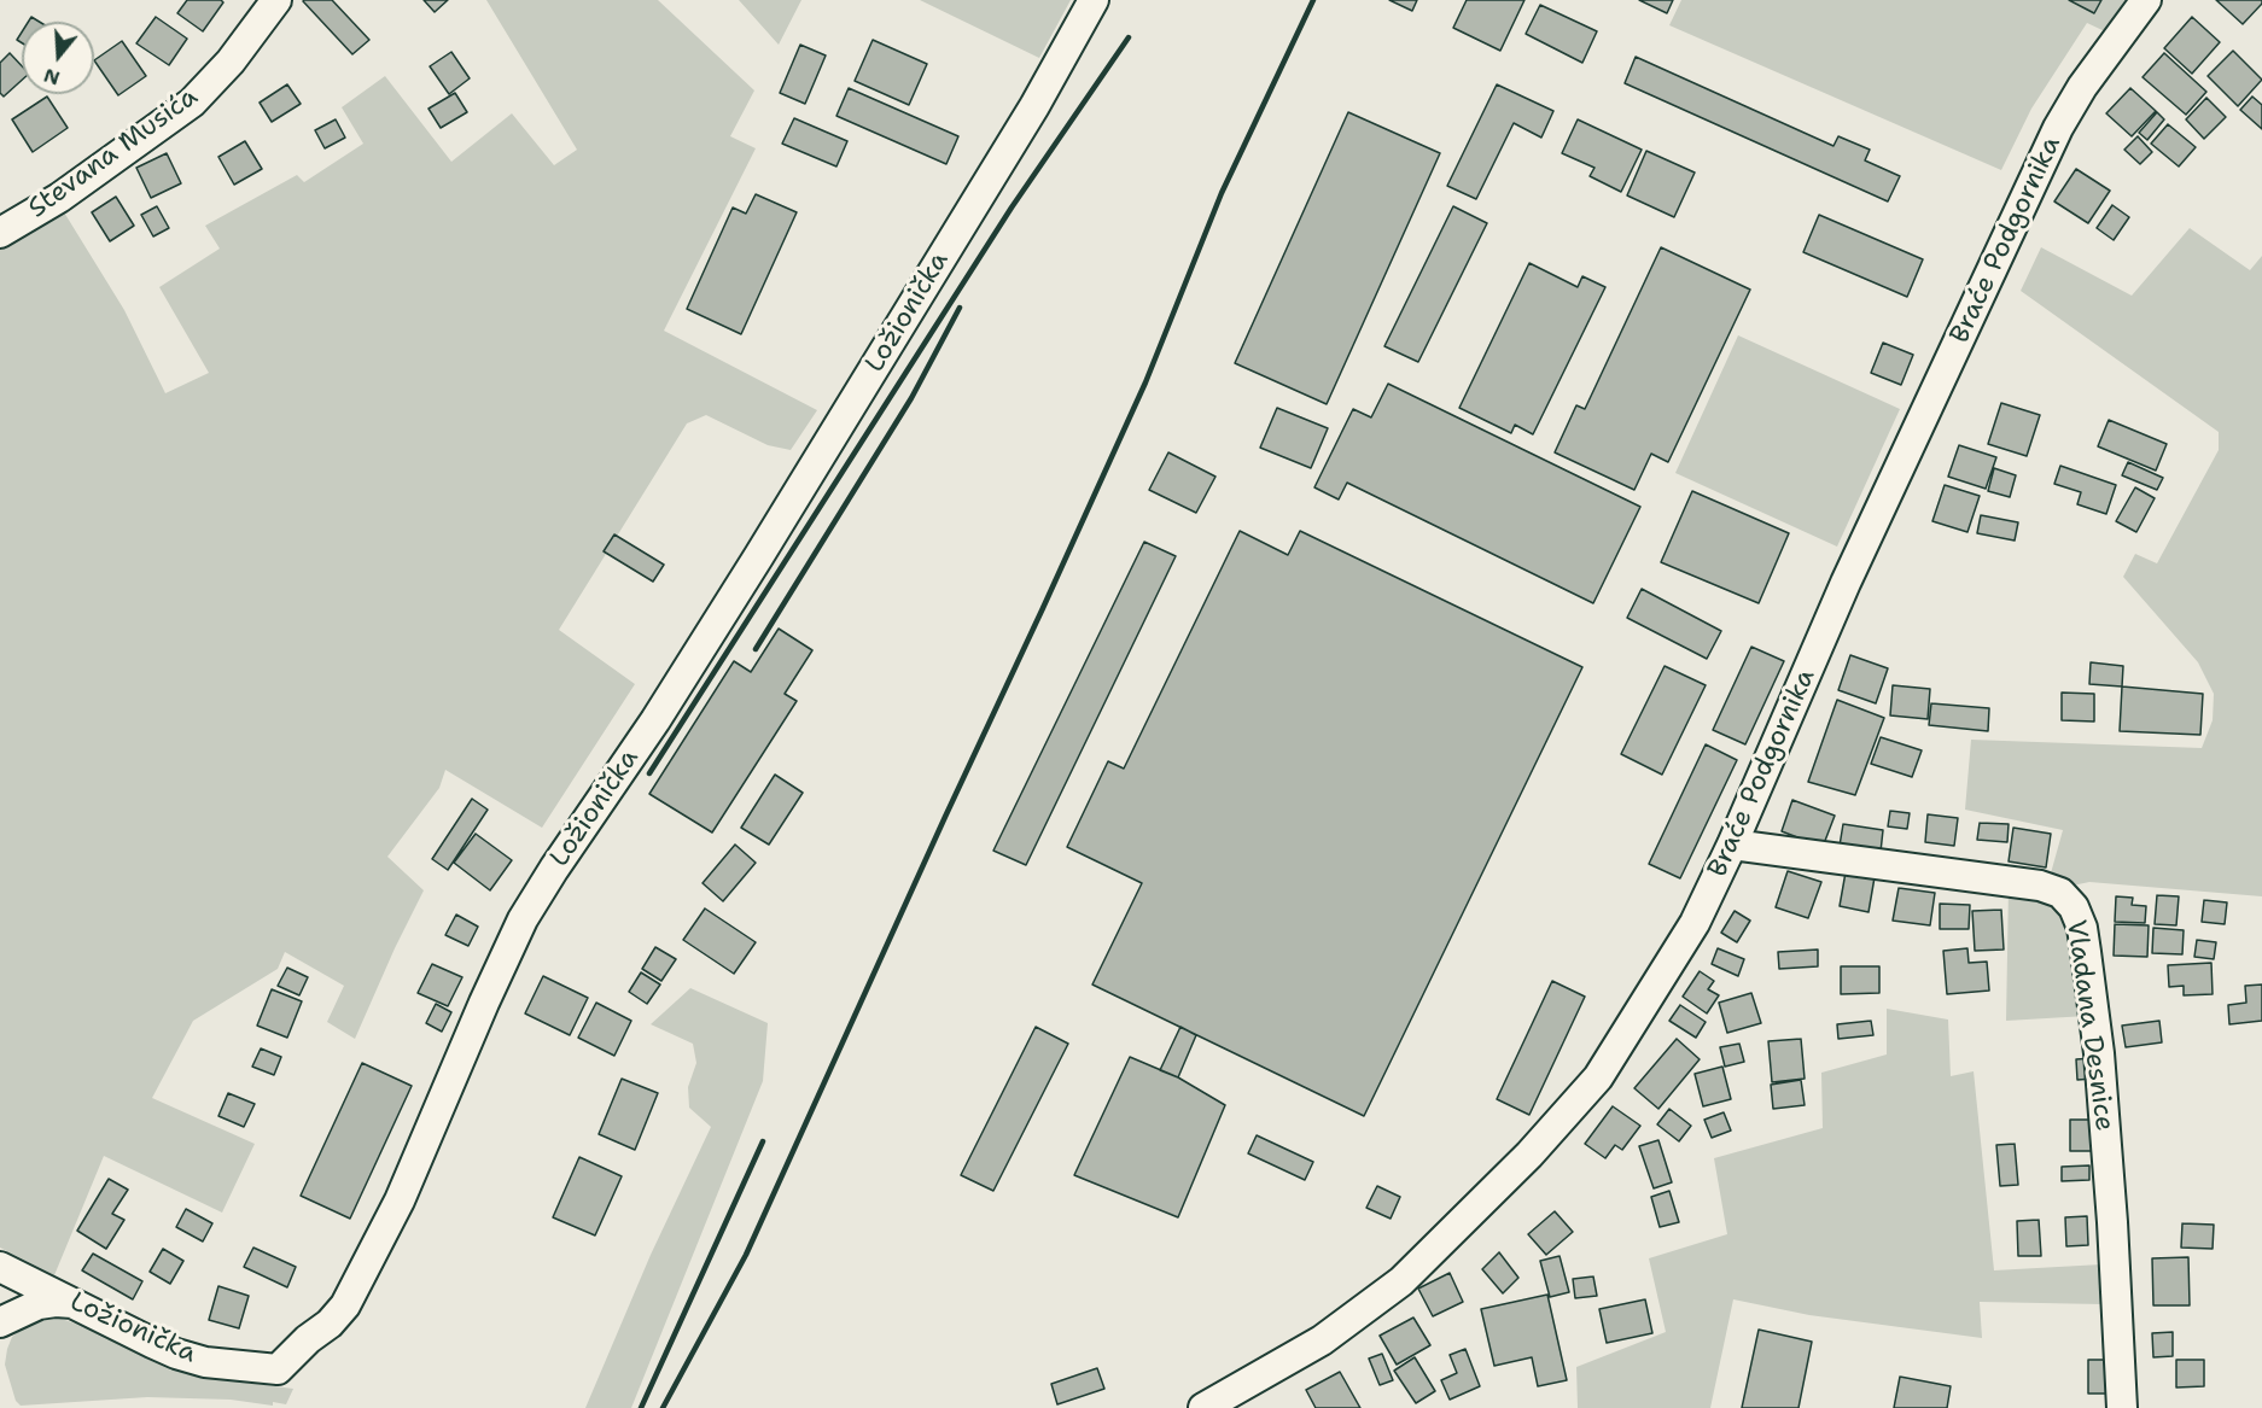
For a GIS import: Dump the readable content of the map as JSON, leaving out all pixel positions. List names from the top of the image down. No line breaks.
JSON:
{"streets":{"street":["Stevana Musića","Braće Podgornika","Ložionička","Vladana Desnice"]},"crossings":[["Braće Podgornika","Vladana Desnice"]],"north":"bottom"}
